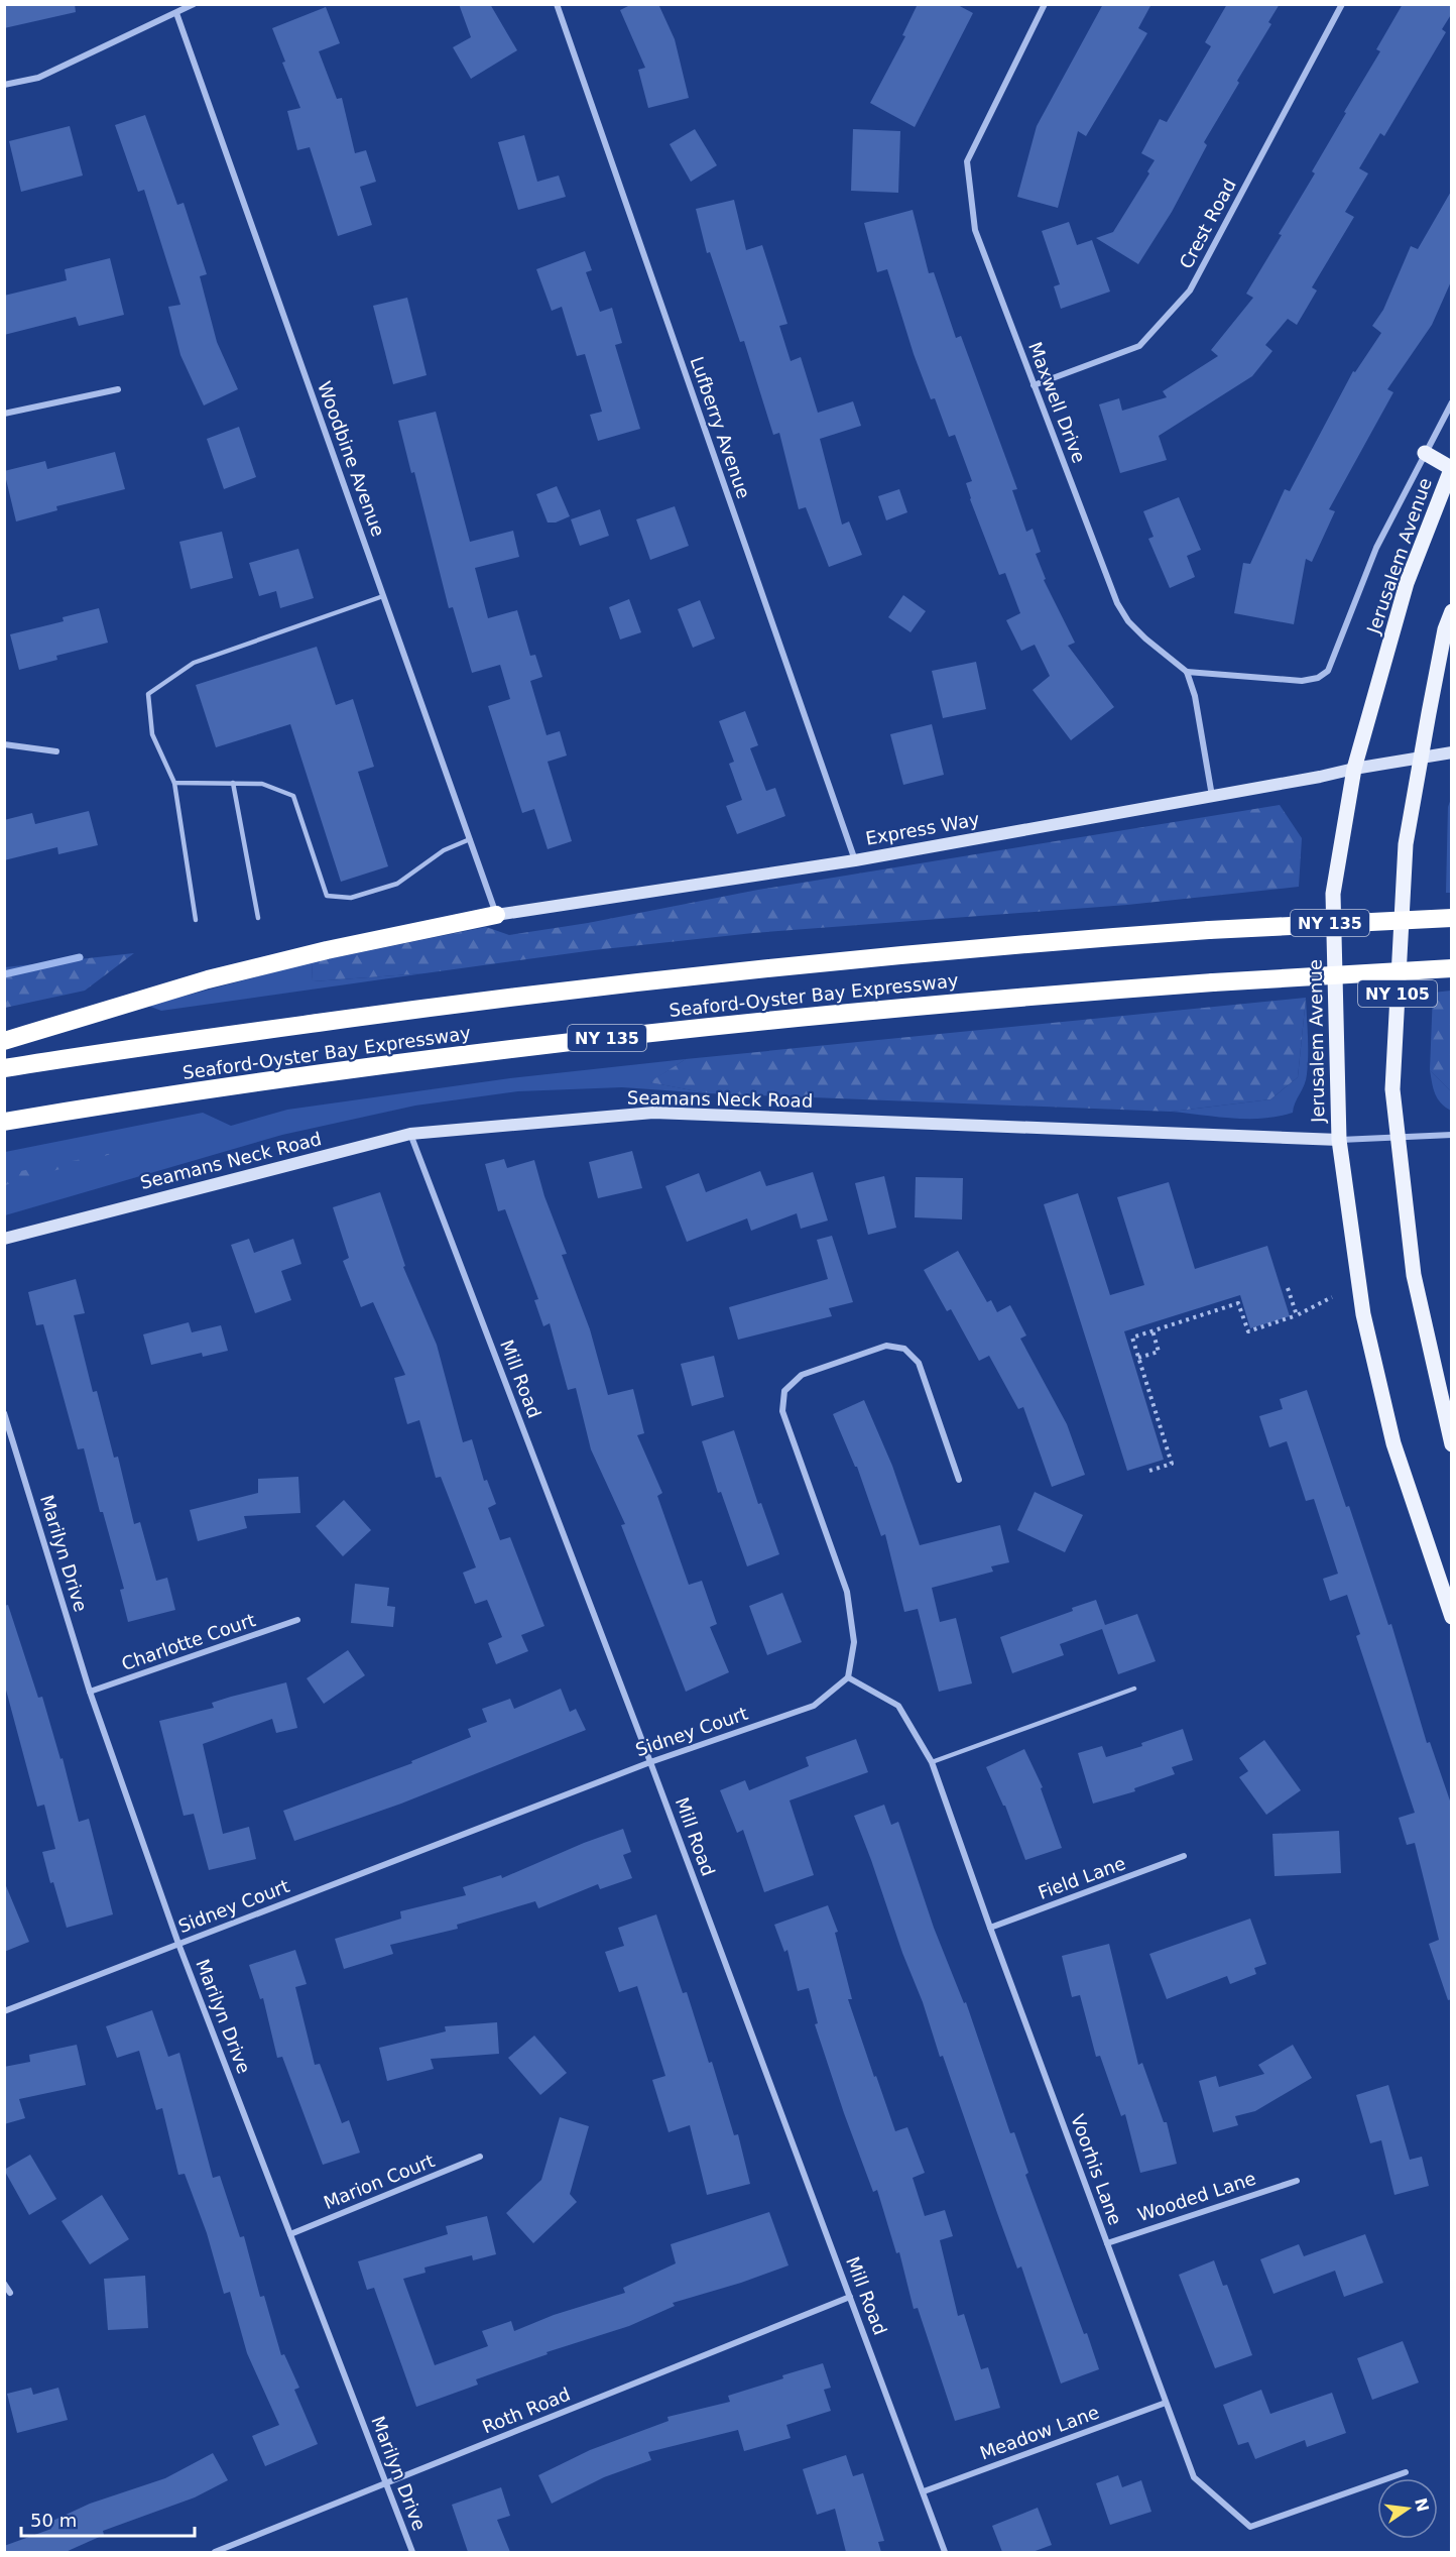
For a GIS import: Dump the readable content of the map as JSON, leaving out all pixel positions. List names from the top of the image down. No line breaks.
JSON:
{"streets":{"highway":["NY 135","Seaford-Oyster Bay Expressway"],"main road":["Jerusalem Avenue","NY 105"],"street":["Crest Road","Maxwell Drive","Lufberry Avenue","Woodbine Avenue","Express Way","Seamans Neck Road","Mill Road","Marilyn Drive","Charlotte Court","Sidney Court","Field Lane","Voorhis Lane","Marion Court","Wooded Lane","Roth Road","Meadow Lane"]},"crossings":[["Crest Road","Maxwell Drive"],["Lufberry Avenue","Express Way"],["Woodbine Avenue","Express Way"],["Jerusalem Avenue","Express Way"],["Jerusalem Avenue","Seamans Neck Road"],["Seamans Neck Road","Mill Road"],["Mill Road","Sidney Court"],["Mill Road","Roth Road"],["Mill Road","Meadow Lane"],["Marilyn Drive","Charlotte Court"],["Marilyn Drive","Sidney Court"],["Marilyn Drive","Marion Court"],["Marilyn Drive","Roth Road"],["Sidney Court","Voorhis Lane"],["Field Lane","Voorhis Lane"],["Voorhis Lane","Wooded Lane"],["Voorhis Lane","Meadow Lane"]],"scale_bar":"50 m","north":"right"}
